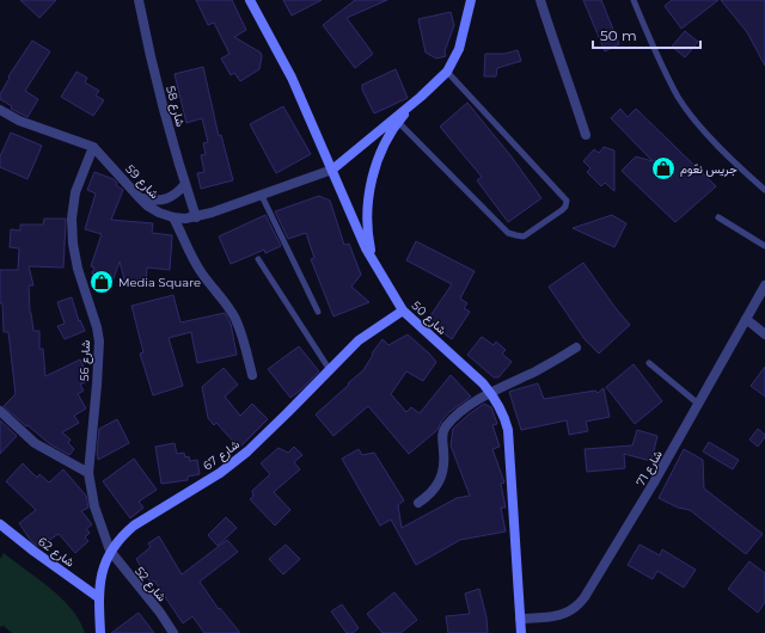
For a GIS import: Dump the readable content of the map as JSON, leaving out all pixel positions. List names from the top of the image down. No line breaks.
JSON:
{"streets":{"main road":["شارع 50","شارع 67","شارع 62"],"street":["شارع 58","شارع 59","شارع 56","شارع 71","شارع 52"]},"crossings":[["شارع 58","شارع 59"],["شارع 59","شارع 50"],["شارع 59","شارع 56"],["شارع 50","شارع 67"],["شارع 50","شارع 71"],["شارع 56","شارع 67"],["شارع 56","شارع 52"],["شارع 67","شارع 62"],["شارع 67","شارع 52"]],"places":{"shop":["جريس نعّوم","Media Square"]},"scale_bar":"50 m"}
